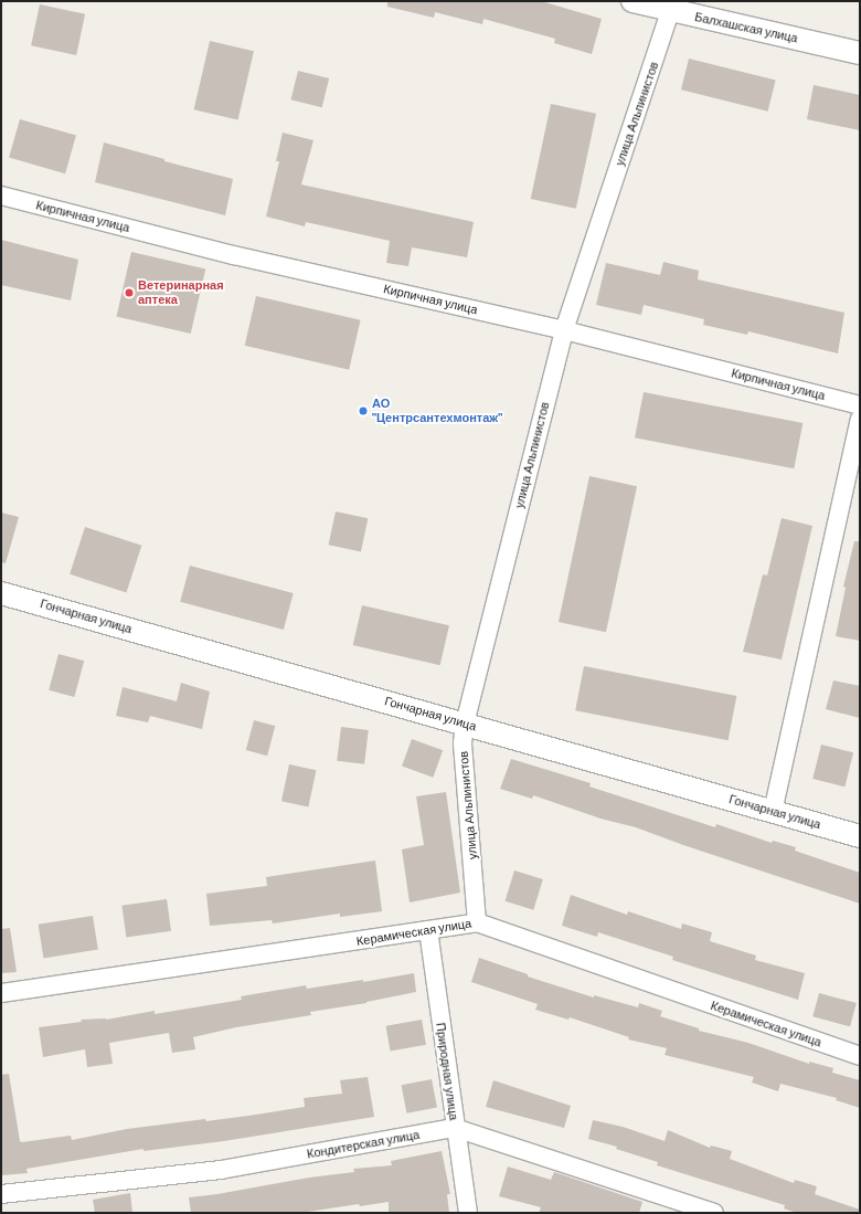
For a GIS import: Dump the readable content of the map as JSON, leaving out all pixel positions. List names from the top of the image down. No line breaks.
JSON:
{"streets":{"street":["Балхашская улица","улица Альпинистов","Кирпичная улица","Гончарная улица","Керамическая улица","Природная улица","Кондитерская улица"]},"crossings":[["Балхашская улица","улица Альпинистов"],["улица Альпинистов","Кирпичная улица"],["улица Альпинистов","Гончарная улица"],["улица Альпинистов","Керамическая улица"],["Керамическая улица","Природная улица"],["Природная улица","Кондитерская улица"]],"places":["Ветеринарная аптека","АО \"Центрсантехмонтаж\""]}
